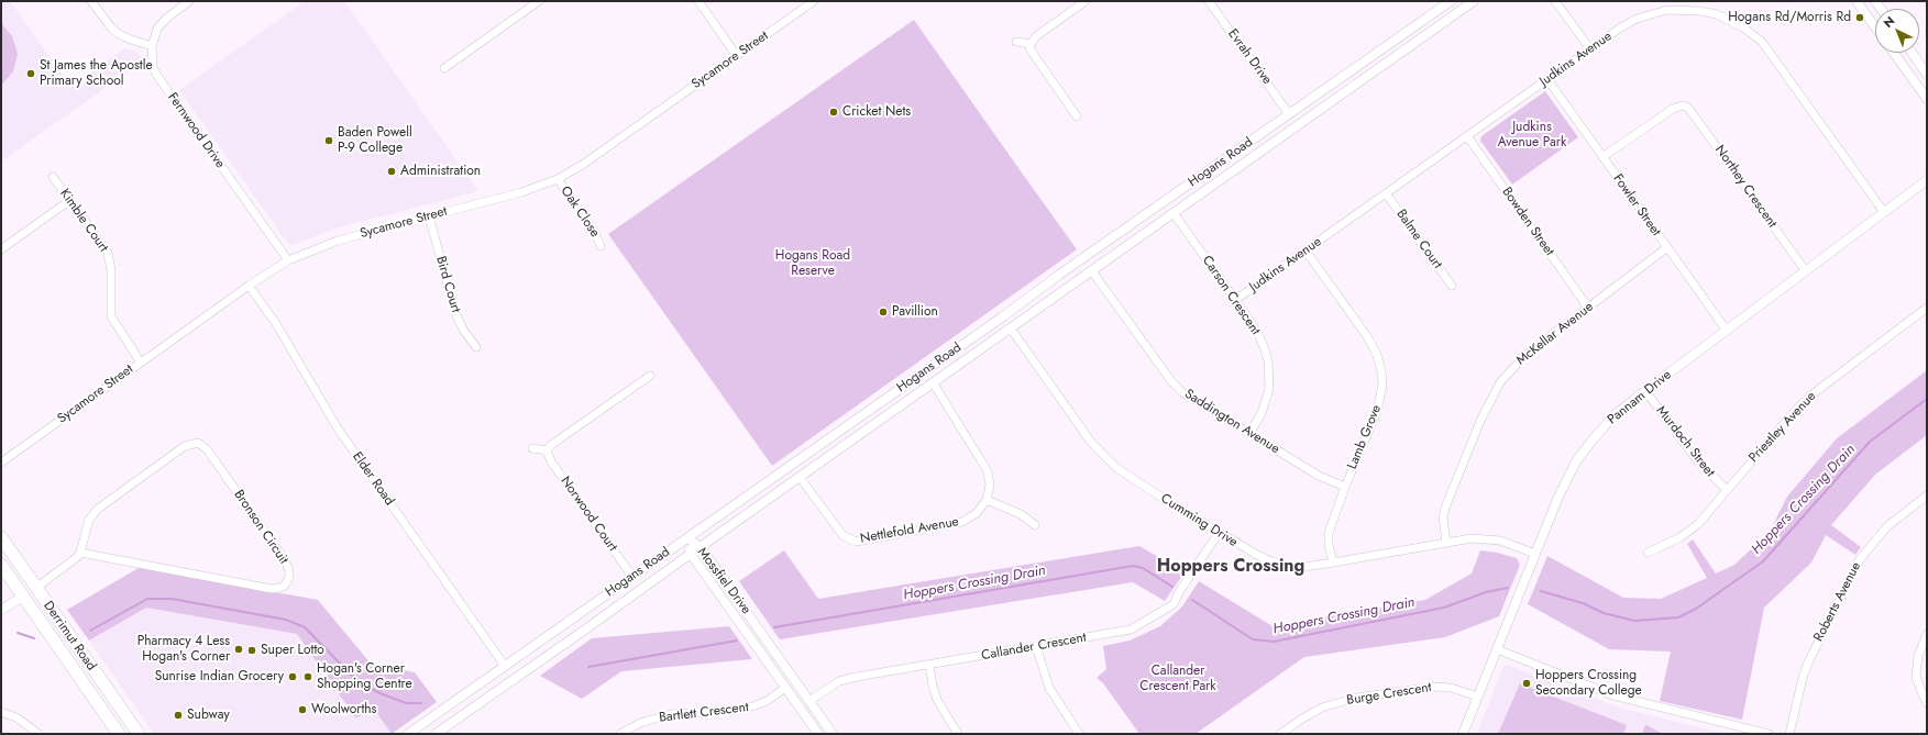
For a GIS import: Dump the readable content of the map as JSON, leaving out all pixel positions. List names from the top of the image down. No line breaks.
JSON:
{"streets":{"highway":["Derrimut Road"],"street":["Evrah Drive","Judkins Avenue","Sycamore Street","Fernwood Drive","Hogans Road","Northey Crescent","Fowler Street","Oak Close","Kimble Court","Bowden Street","Balme Court","Bird Court","Carson Crescent","McKellar Avenue","Pannam Drive","Saddington Avenue","Priestley Avenue","Lamb Grove","Murdoch Street","Elder Road","Norwood Court","Cumming Drive","Bronson Circuit","Nettlefold Avenue","Mossfiel Drive","Roberts Avenue","Callander Crescent","Burge Crescent","Bartlett Crescent"]},"crossings":[["Evrah Drive","Hogans Road"],["Judkins Avenue","Fowler Street"],["Judkins Avenue","Bowden Street"],["Judkins Avenue","Balme Court"],["Judkins Avenue","Carson Crescent"],["Judkins Avenue","Pannam Drive"],["Judkins Avenue","Lamb Grove"],["Sycamore Street","Fernwood Drive"],["Sycamore Street","Oak Close"],["Sycamore Street","Kimble Court"],["Sycamore Street","Bird Court"],["Sycamore Street","Elder Road"],["Hogans Road","Carson Crescent"],["Hogans Road","Saddington Avenue"],["Hogans Road","Elder Road"],["Hogans Road","Norwood Court"],["Hogans Road","Cumming Drive"],["Hogans Road","Nettlefold Avenue"],["Hogans Road","Mossfiel Drive"],["Northey Crescent","Pannam Drive"],["Fowler Street","McKellar Avenue"],["Fowler Street","Pannam Drive"],["Bowden Street","McKellar Avenue"],["Carson Crescent","Saddington Avenue"],["McKellar Avenue","Cumming Drive"],["Pannam Drive","Murdoch Street"],["Pannam Drive","Cumming Drive"],["Pannam Drive","Burge Crescent"],["Saddington Avenue","Lamb Grove"],["Priestley Avenue","Murdoch Street"],["Lamb Grove","Cumming Drive"],["Cumming Drive","Callander Crescent"],["Mossfiel Drive","Callander Crescent"],["Mossfiel Drive","Bartlett Crescent"]],"districts":["Hoppers Crossing"],"water":["Hoppers Crossing Drain"],"parks":["Judkins Avenue Park","Hogans Road Reserve","Callander Crescent Park"],"places":["Hogans Rd/Morris Rd","St James the Apostle Primary School","Cricket Nets","Baden Powell P-9 College","Administration","Pavillion","Pharmacy 4 Less Hogan's Corner","Super Lotto","Sunrise Indian Grocery","Hogan's Corner Shopping Centre","Hoppers Crossing Secondary College","Woolworths","Subway"],"north":"top left"}
